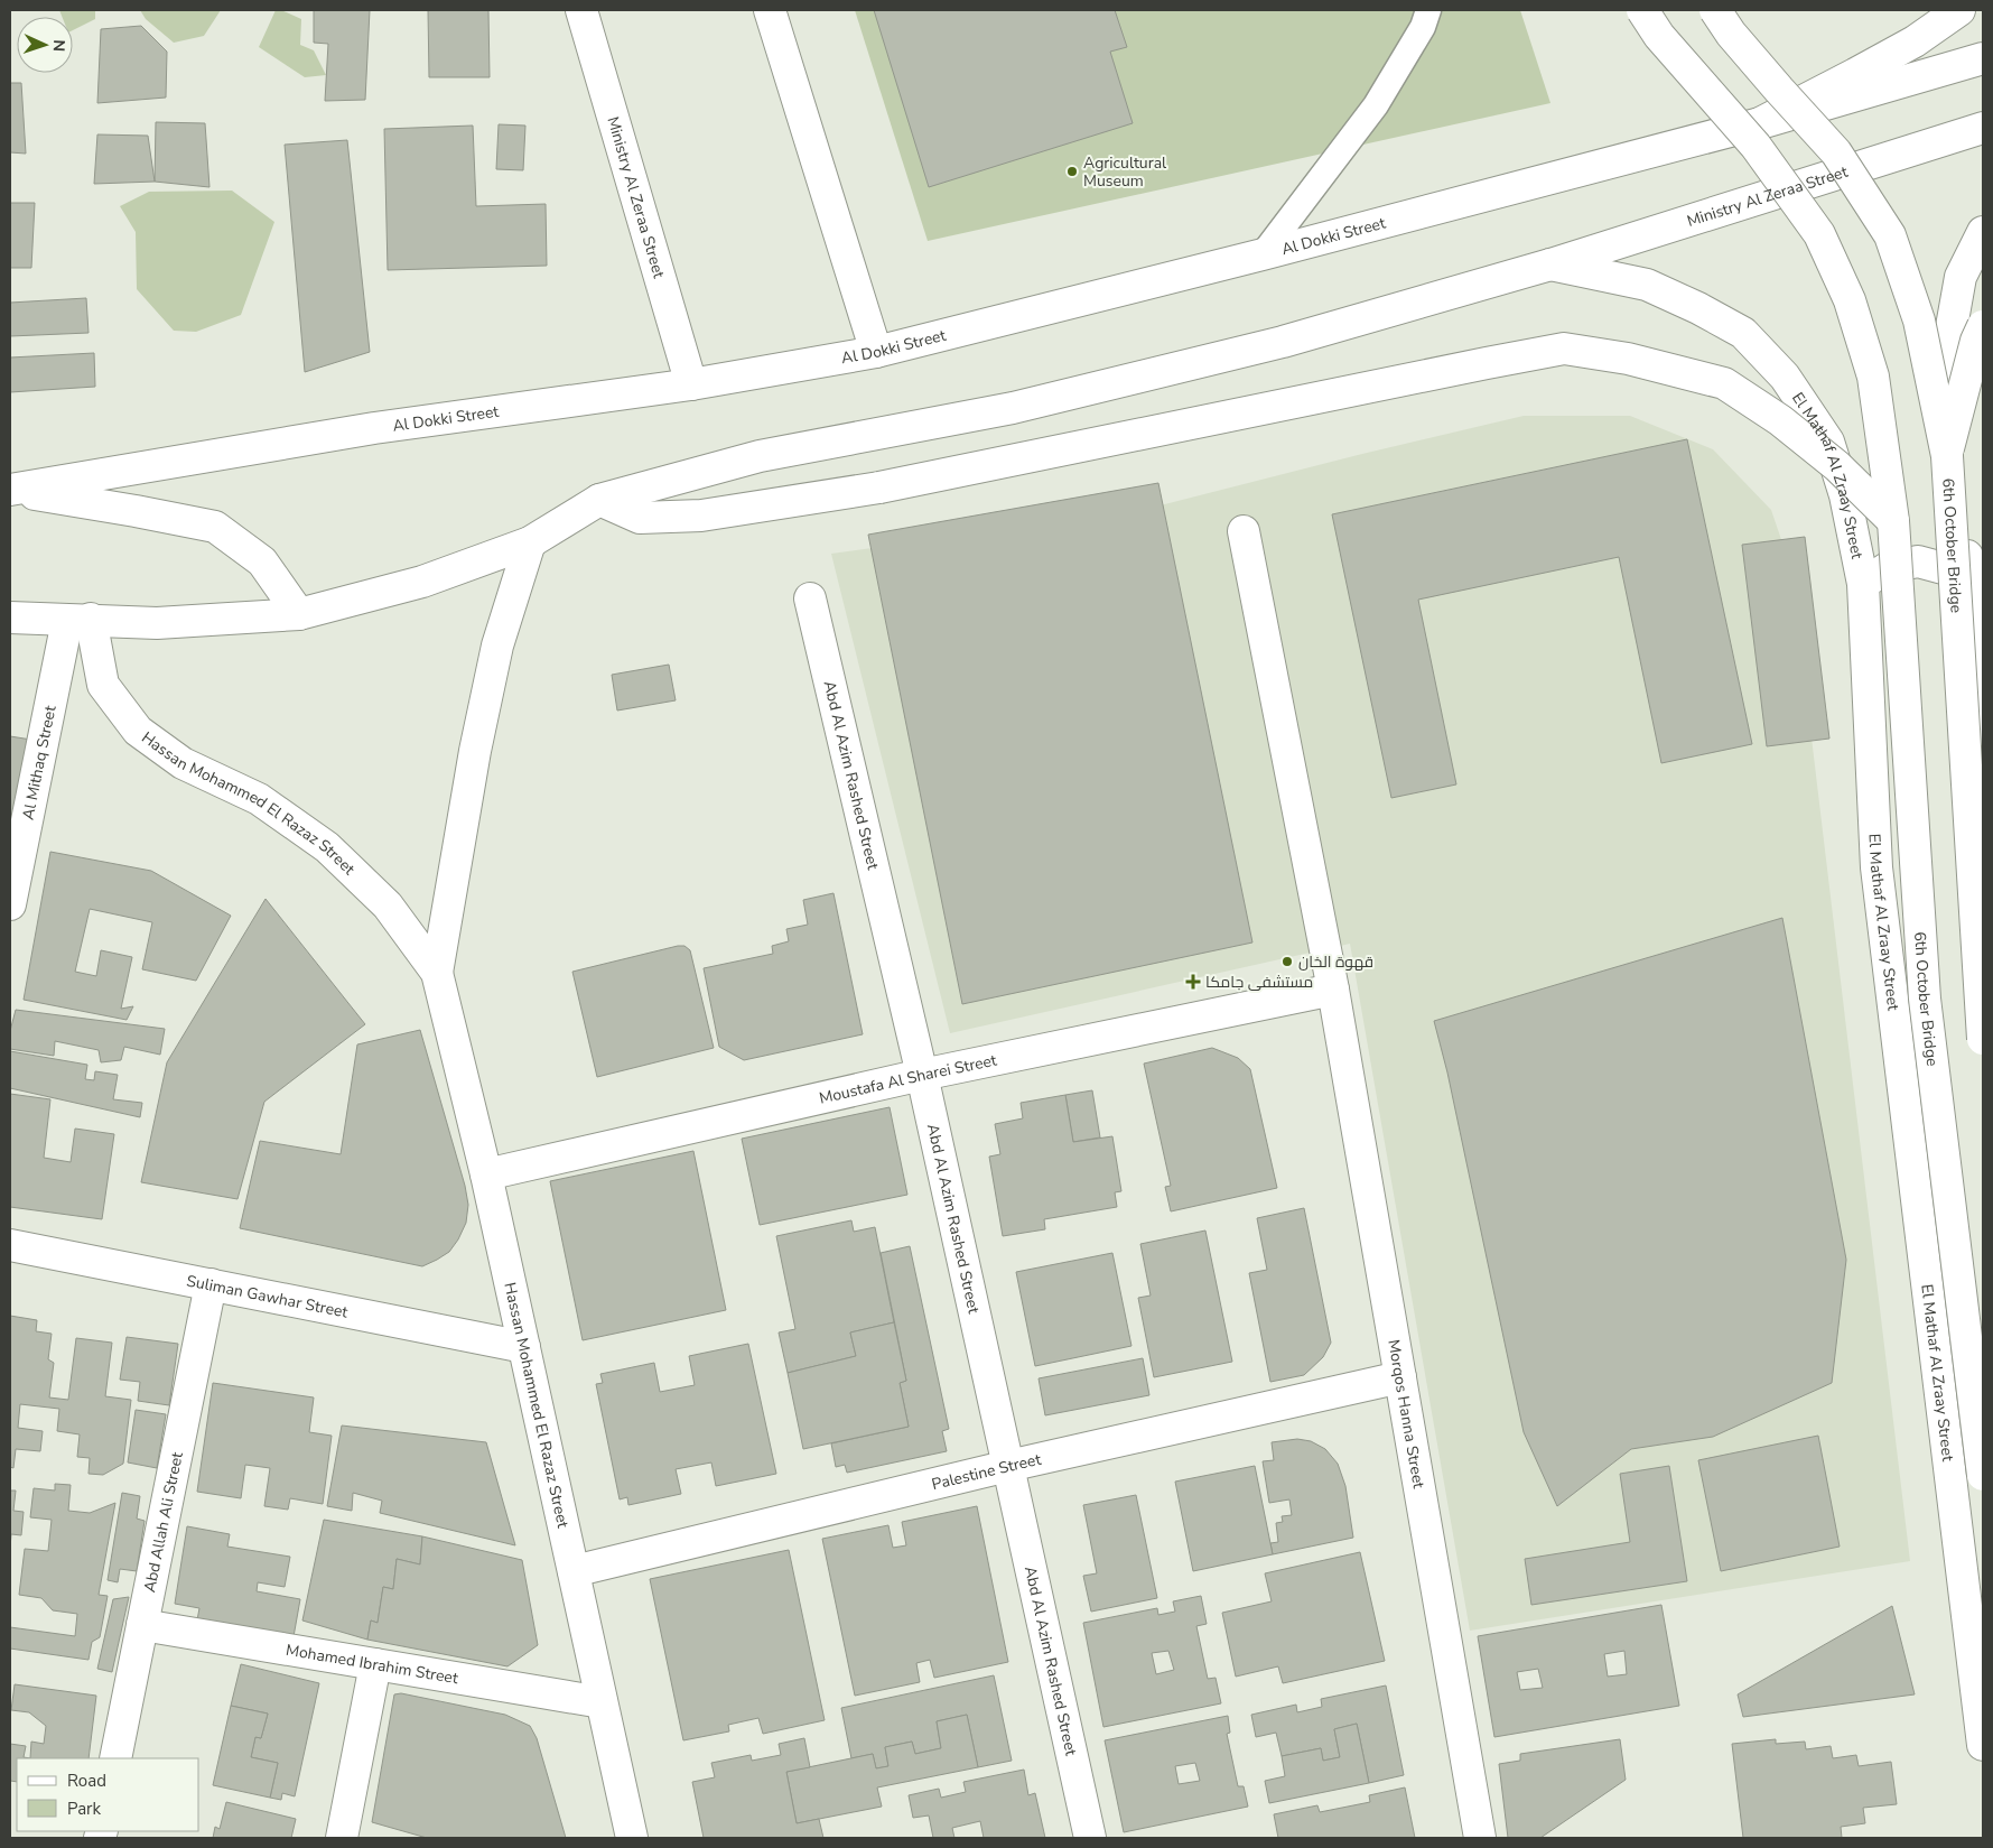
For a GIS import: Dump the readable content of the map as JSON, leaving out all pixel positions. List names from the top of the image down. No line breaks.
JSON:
{"streets":{"main road":["Ministry Al Zeraa Street","Al Dokki Street","El Mathaf Al Zraay Street","6th October Bridge","Al Mithaq Street","Abd Al Azim Rashed Street","Hassan Mohammed El Razaz Street","Moustafa Al Sharei Street","Suliman Gawhar Street","Morqos Hanna Street","Palestine Street","Abd Allah Ali Street","Mohamed Ibrahim Street"]},"crossings":[["Ministry Al Zeraa Street","Al Dokki Street"],["Ministry Al Zeraa Street","El Mathaf Al Zraay Street"],["Al Mithaq Street","Hassan Mohammed El Razaz Street"],["Abd Al Azim Rashed Street","Moustafa Al Sharei Street"],["Abd Al Azim Rashed Street","Palestine Street"],["Hassan Mohammed El Razaz Street","Moustafa Al Sharei Street"],["Hassan Mohammed El Razaz Street","Suliman Gawhar Street"],["Hassan Mohammed El Razaz Street","Palestine Street"],["Hassan Mohammed El Razaz Street","Mohamed Ibrahim Street"],["Moustafa Al Sharei Street","Morqos Hanna Street"],["Suliman Gawhar Street","Abd Allah Ali Street"],["Morqos Hanna Street","Palestine Street"],["Abd Allah Ali Street","Mohamed Ibrahim Street"]],"places":{"other":["Agricultural Museum","قهوة الخان"],"health":["مستشفى جامكا"]},"legend":["Road","Park"],"north":"right"}
